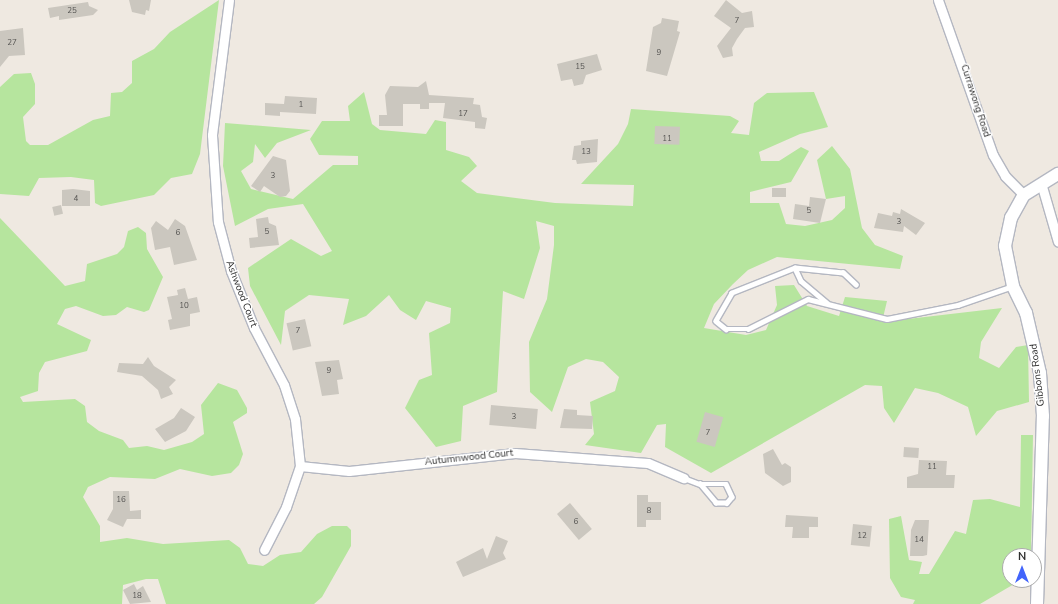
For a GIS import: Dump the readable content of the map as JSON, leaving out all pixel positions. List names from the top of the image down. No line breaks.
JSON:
{"streets":{"street":["Currawong Road","Ashwood Court","Gibbons Road","Autumnwood Court"]},"crossings":[["Currawong Road","Gibbons Road"],["Ashwood Court","Autumnwood Court"]],"house_numbers":["25","7","27","9","15","1","17","11","13","3","4","5","3","5","6","10","7","9","3","7","11","16","8","6","12","14","18"],"north":"top"}
